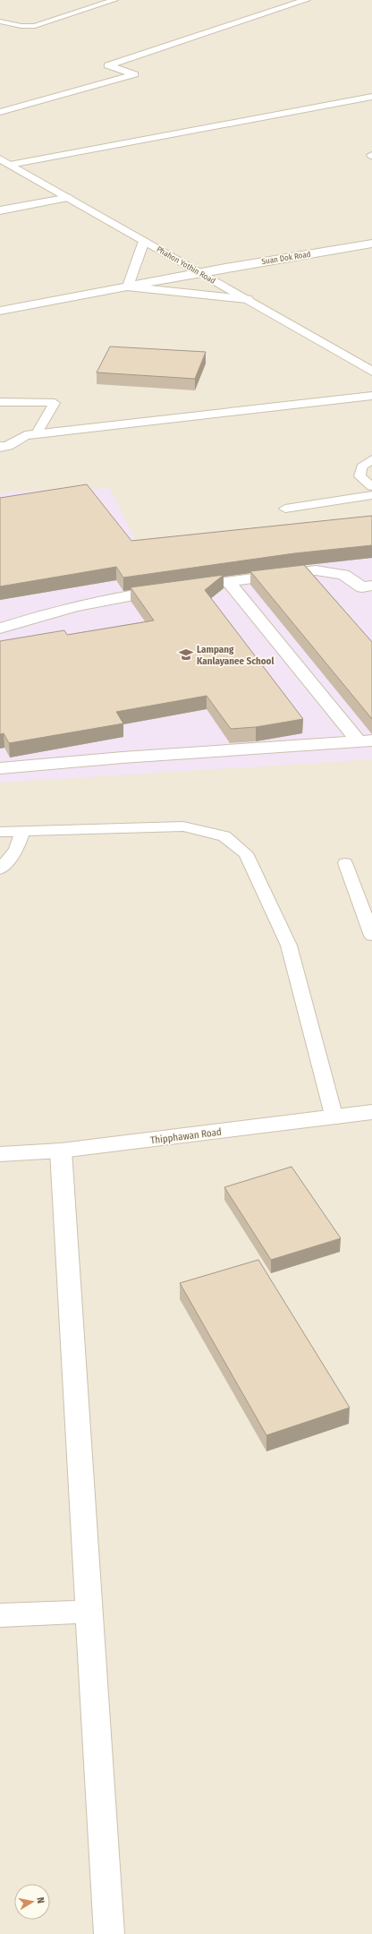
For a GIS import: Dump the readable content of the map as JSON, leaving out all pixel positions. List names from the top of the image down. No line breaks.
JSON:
{"streets":{"street":["Suan Dok Road","Phahon Yothin Road","Thipphawan Road"]},"crossings":[["Suan Dok Road","Phahon Yothin Road"]],"places":{"school or university":["Lampang Kanlayanee School"]},"north":"right"}
